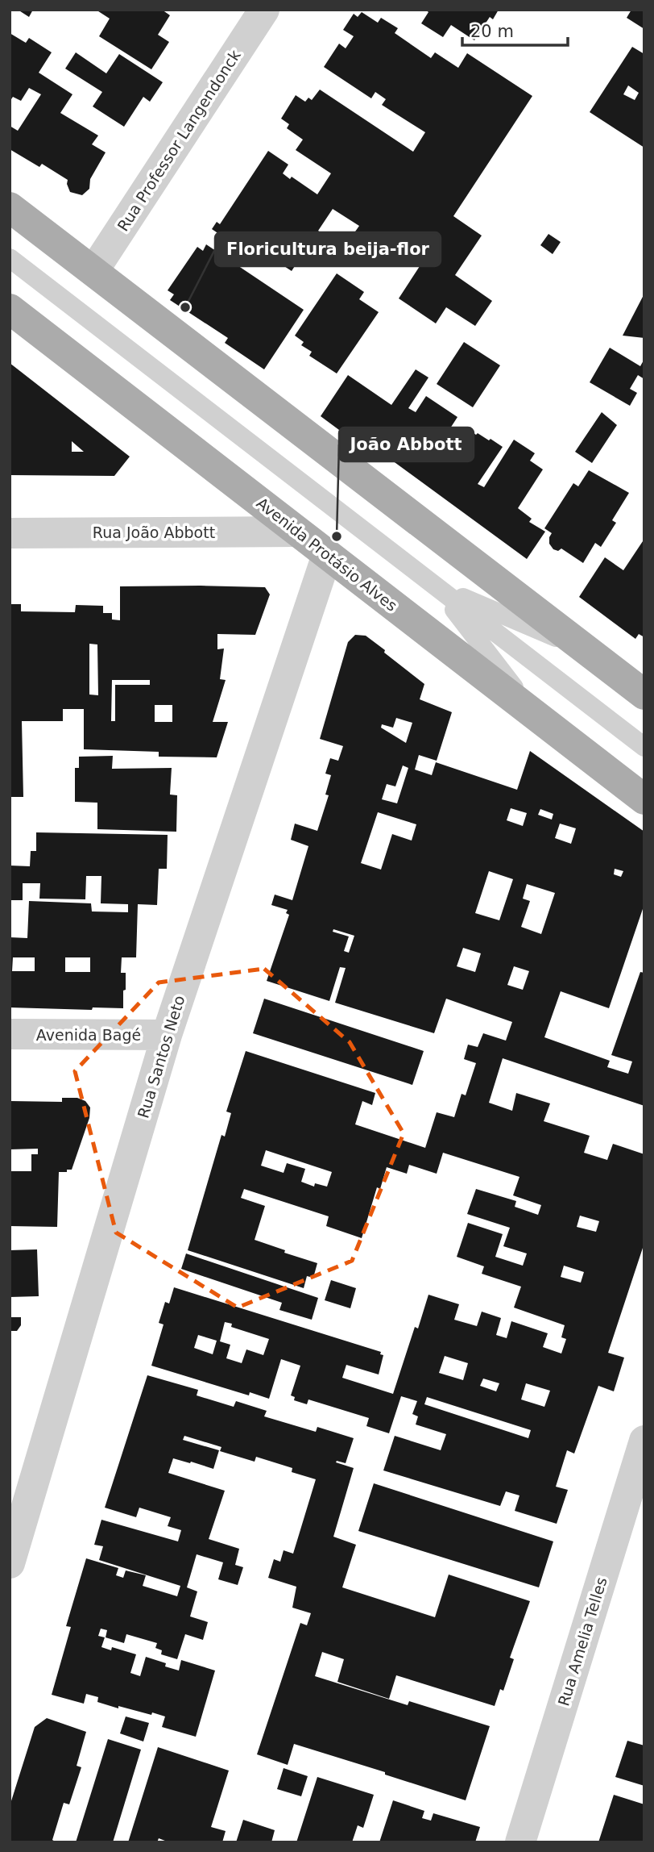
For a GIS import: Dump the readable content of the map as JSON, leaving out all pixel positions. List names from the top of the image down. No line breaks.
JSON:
{"streets":{"main road":["Avenida Protásio Alves"],"street":["Rua Professor Langendonck","Rua João Abbott","Avenida Bagé","Rua Santos Neto","Rua Amelia Telles"]},"crossings":[["Rua João Abbott","Avenida Protásio Alves"],["Avenida Protásio Alves","Rua Santos Neto"],["Avenida Bagé","Rua Santos Neto"]],"places":["Floricultura beija-flor","João Abbott"],"scale_bar":"20 m"}
